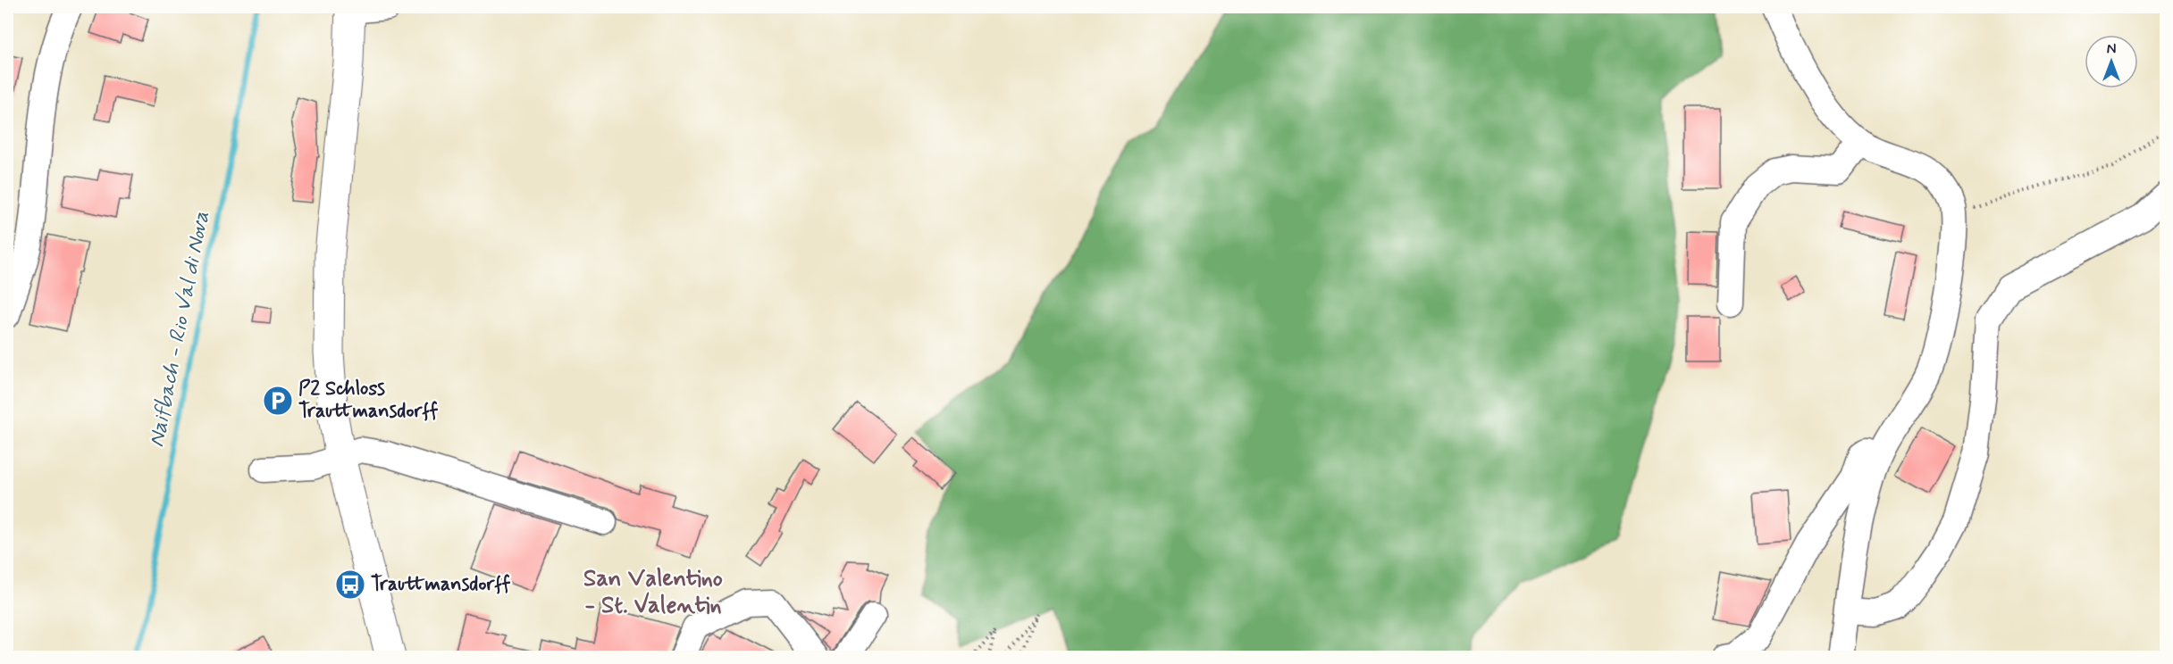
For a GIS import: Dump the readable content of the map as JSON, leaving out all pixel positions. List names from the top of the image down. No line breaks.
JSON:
{"districts":["San Valentino - St. Valentin"],"water":["Naifbach - Rio Val di Nova"],"places":{"parking":["P2 Schloss Trauttmansdorff"],"bus stop":["Trauttmansdorff"]},"north":"top"}
